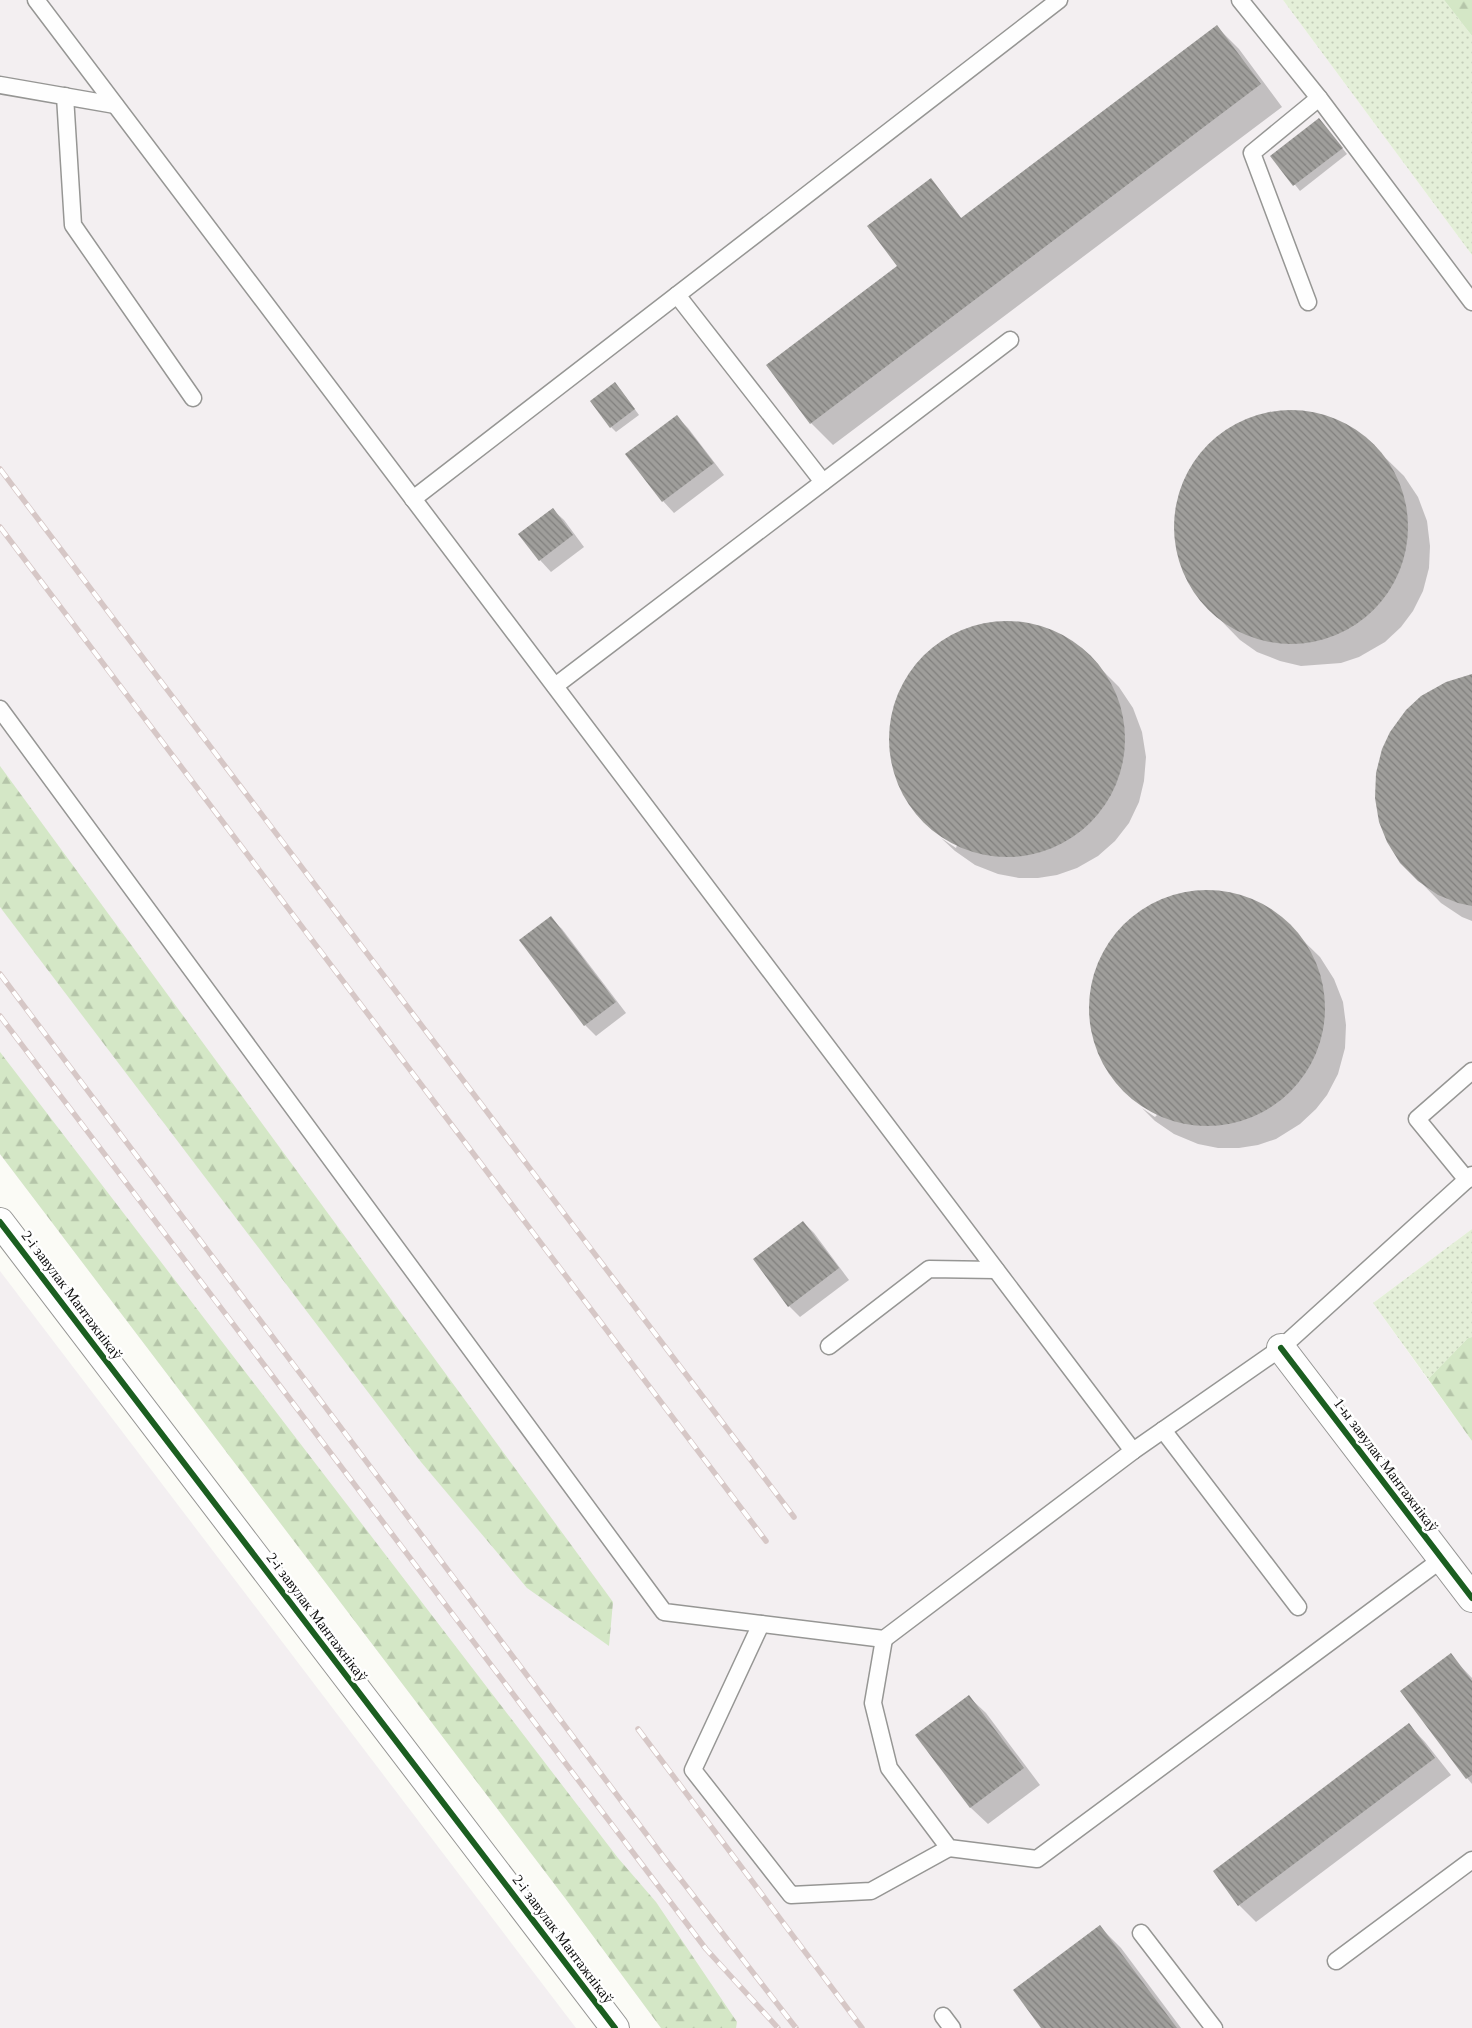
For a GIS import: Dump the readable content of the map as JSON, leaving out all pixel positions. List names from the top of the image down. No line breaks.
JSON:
{"streets":{"street":["2-і завулак Мантажнікаў","1-ы завулак Мантажнікаў"]}}
